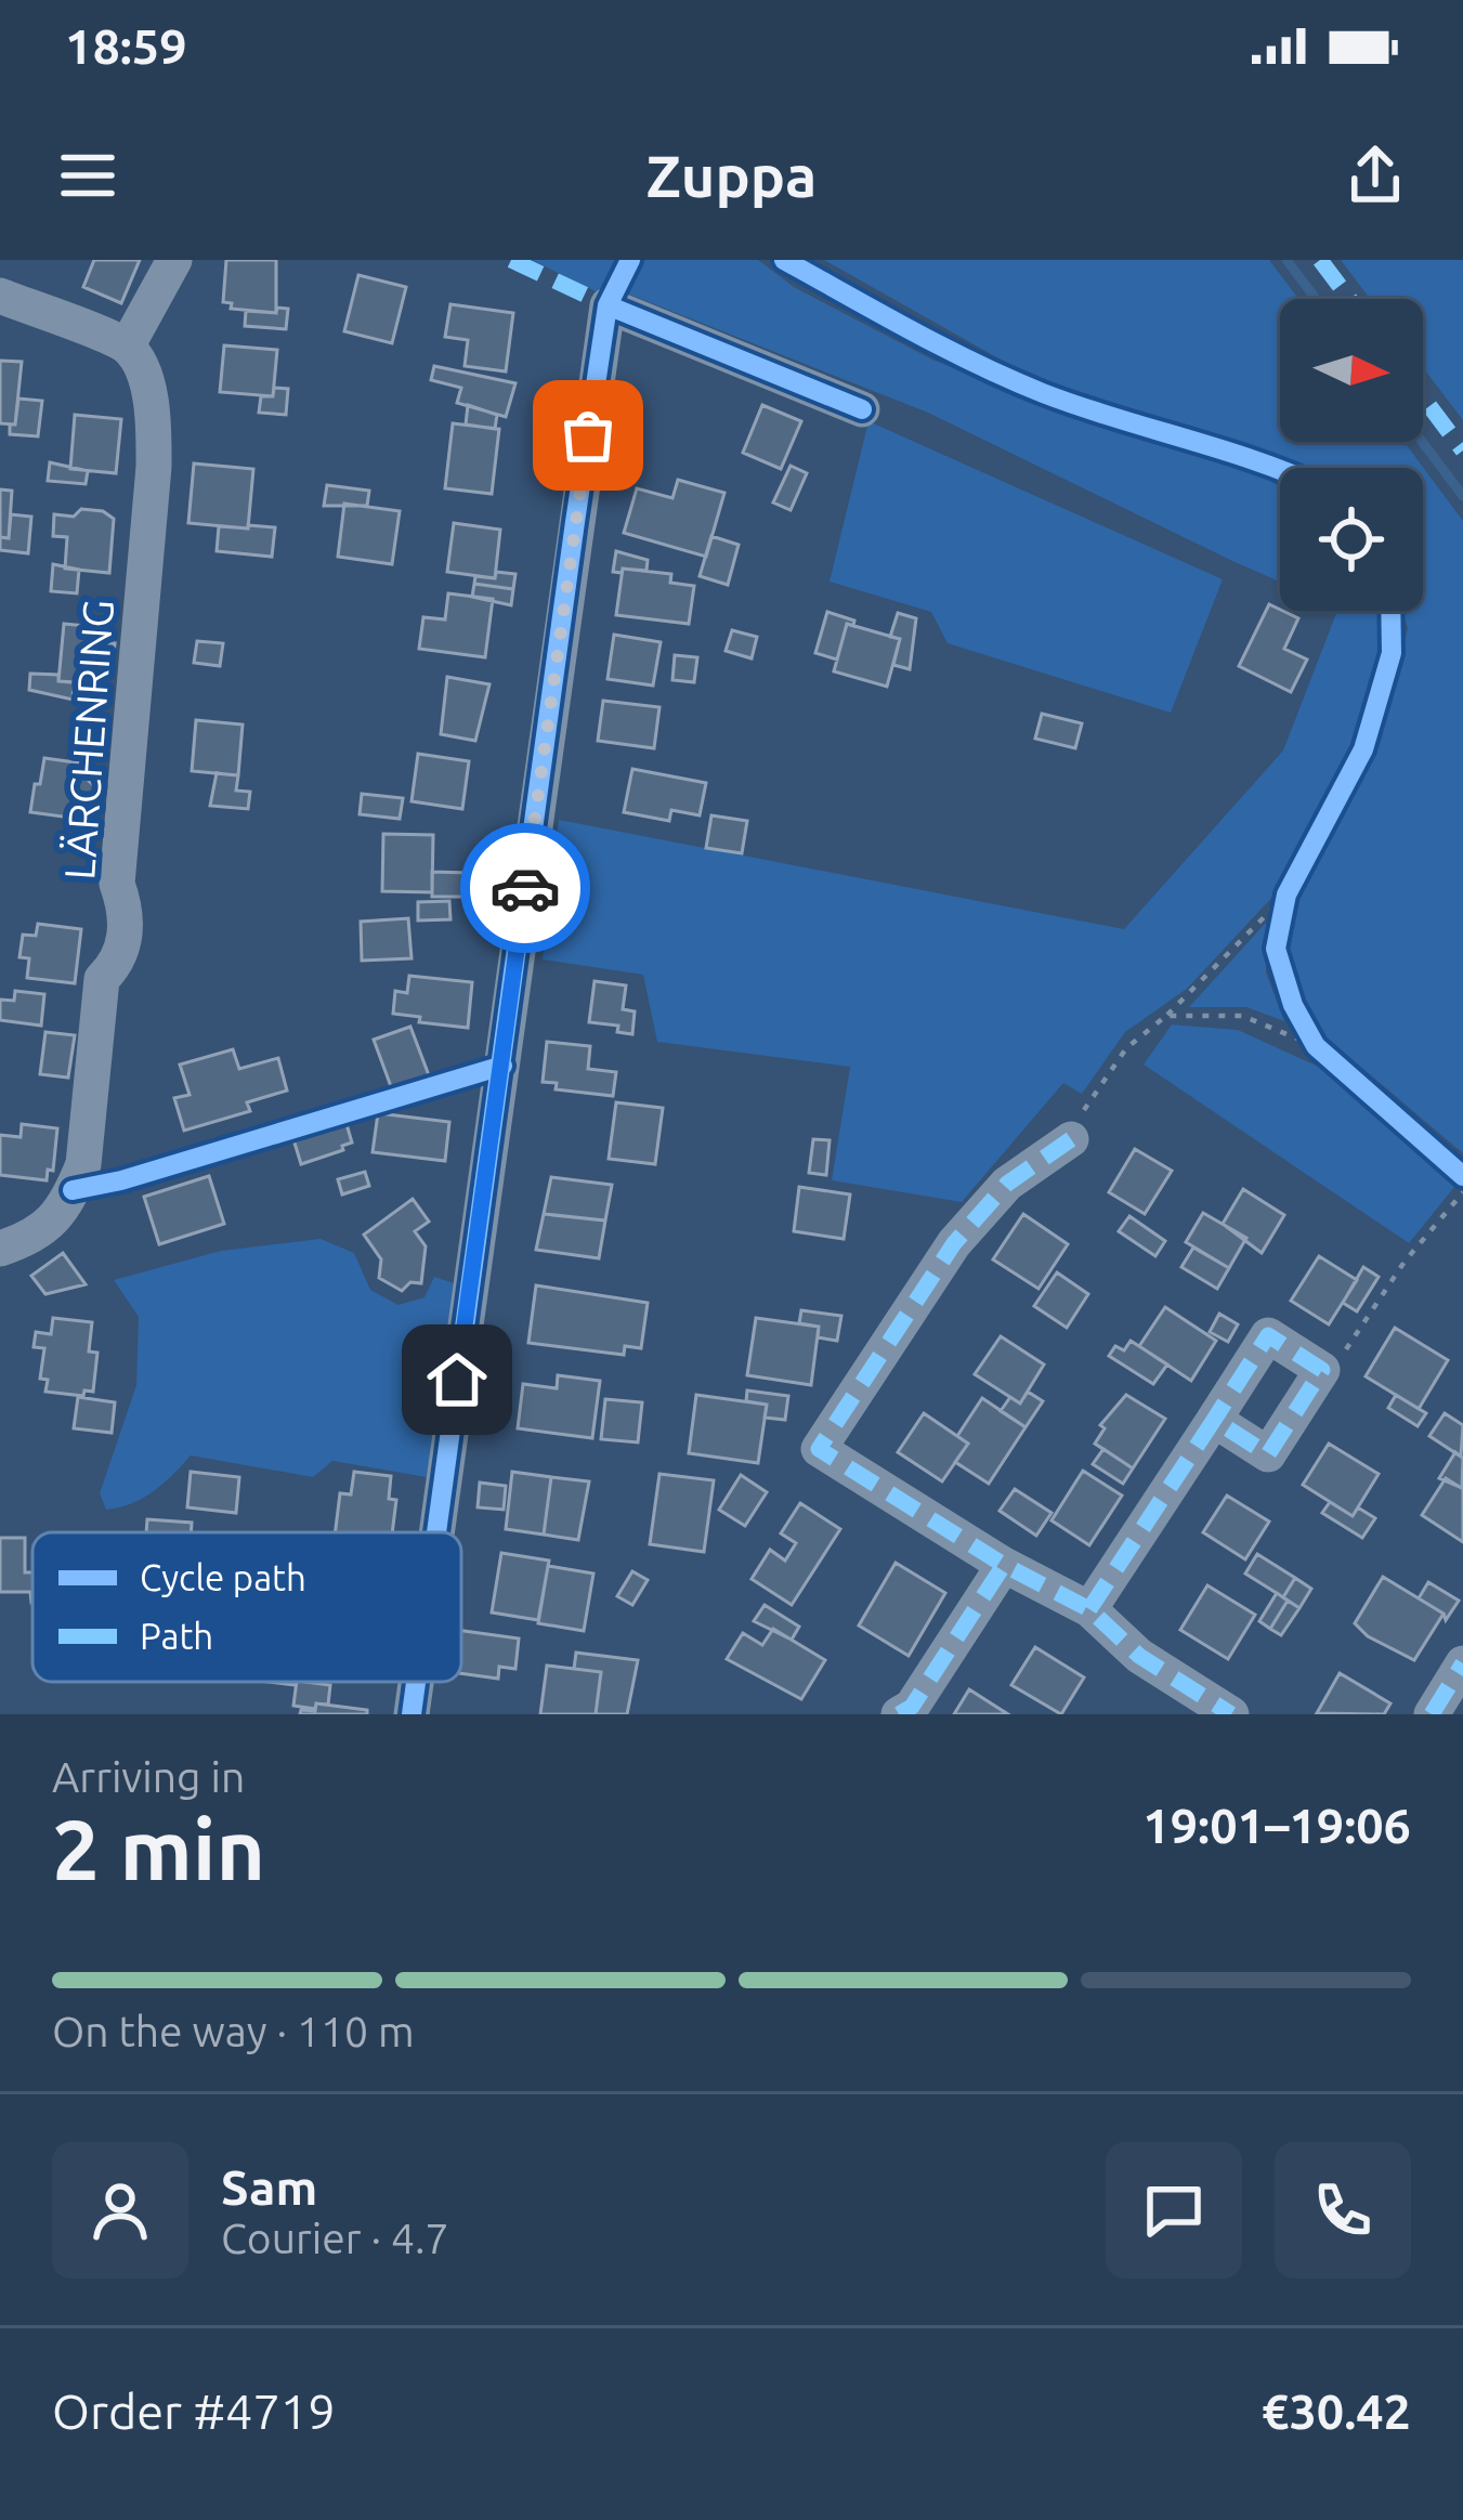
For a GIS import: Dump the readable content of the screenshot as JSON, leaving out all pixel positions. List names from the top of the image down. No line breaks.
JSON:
{"streets":{"street":["LÄRCHENRING"]},"legend":["Cycle path","Path"],"north":"right","page":{"status":"18:59","header":"Zuppa","heading":["2 min","Arriving in","19:01–19:06"],"panel":["Sam","Courier · 4.7","Order #4719","€30.42"],"bar":"On the way · 110 m"}}
